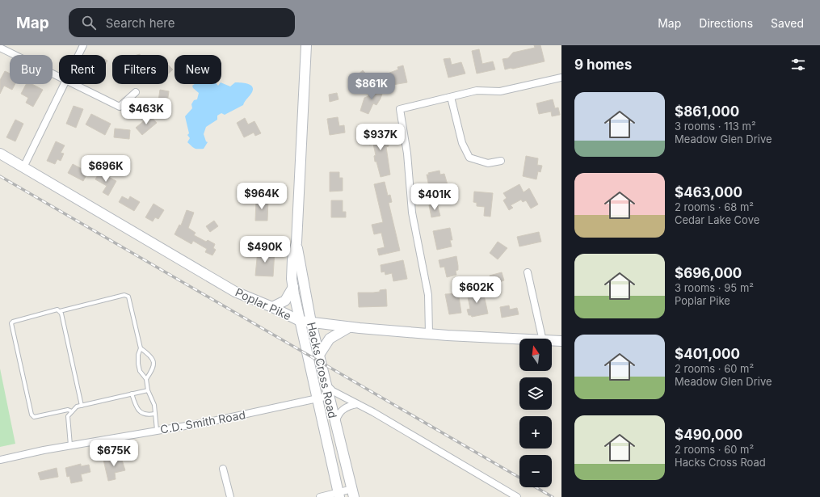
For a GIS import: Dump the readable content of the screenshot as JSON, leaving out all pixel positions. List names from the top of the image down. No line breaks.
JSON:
{"streets":{"main road":["Poplar Pike","Hacks Cross Road"],"street":["C.D. Smith Road"]},"crossings":[["Poplar Pike","Hacks Cross Road"],["Hacks Cross Road","C.D. Smith Road"]],"north":"top","page":{"header":"Map","search":"Search here","nav":["Map","Directions","Saved"],"heading":"9 homes","chip":["Buy","Rent","Filters","New"],"price":["$861K","$463K","$937K","$696K","$964K","$401K","$490K","$602K","$675K"],"list":[{"name":"$861,000","note":"3 rooms · 113 m² · Meadow Glen Drive"},{"name":"$463,000","note":"2 rooms · 68 m² · Cedar Lake Cove"},{"name":"$696,000","note":"3 rooms · 95 m² · Poplar Pike"},{"name":"$401,000","note":"2 rooms · 60 m² · Meadow Glen Drive"},{"name":"$490,000","note":"2 rooms · 60 m² · Hacks Cross Road"}],"map_buttons":["+","−"]}}
